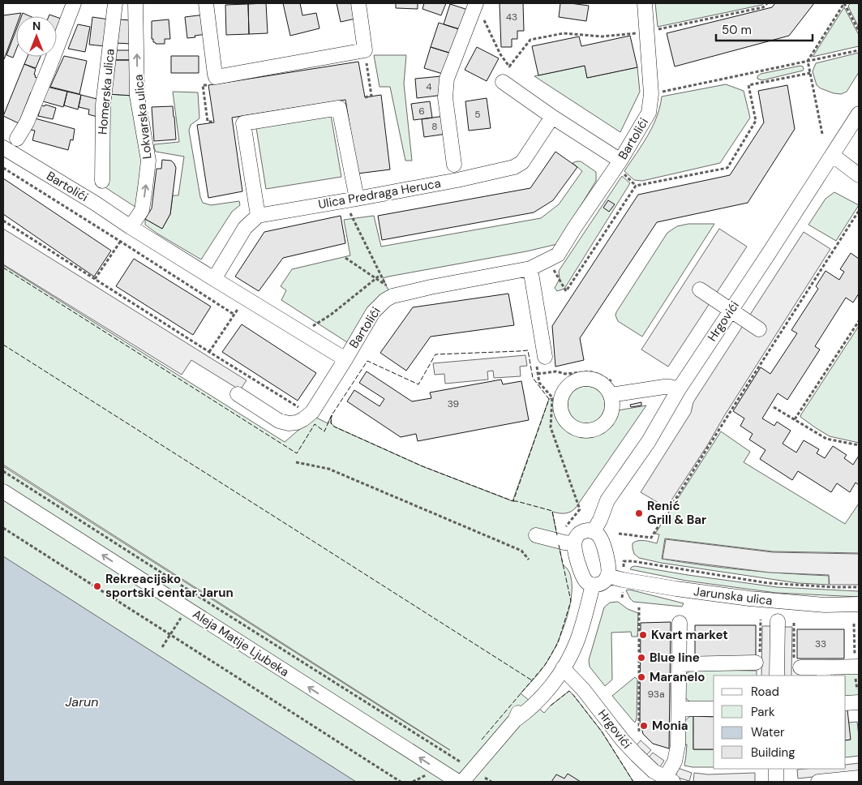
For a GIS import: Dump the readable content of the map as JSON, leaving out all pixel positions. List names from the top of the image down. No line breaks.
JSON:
{"streets":{"street":["Homerska ulica","Lokvarska ulica","Bartolići","Ulica Predraga Heruca","Hrgovići","Jarunska ulica","Aleja Matije Ljubeka"]},"crossings":[["Lokvarska ulica","Bartolići"],["Hrgovići","Jarunska ulica"]],"one_way":["Aleja Matije Ljubeka"],"water":["Jarun"],"places":["Renić Grill & Bar","Rekreacijsko sportski centar Jarun","Kvart market","Blue line","Maranelo","Monia"],"house_numbers":["43","4","6","5","8","39","33","93a"],"legend":["Road","Park","Water","Building"],"scale_bar":"50 m","north":"top"}
